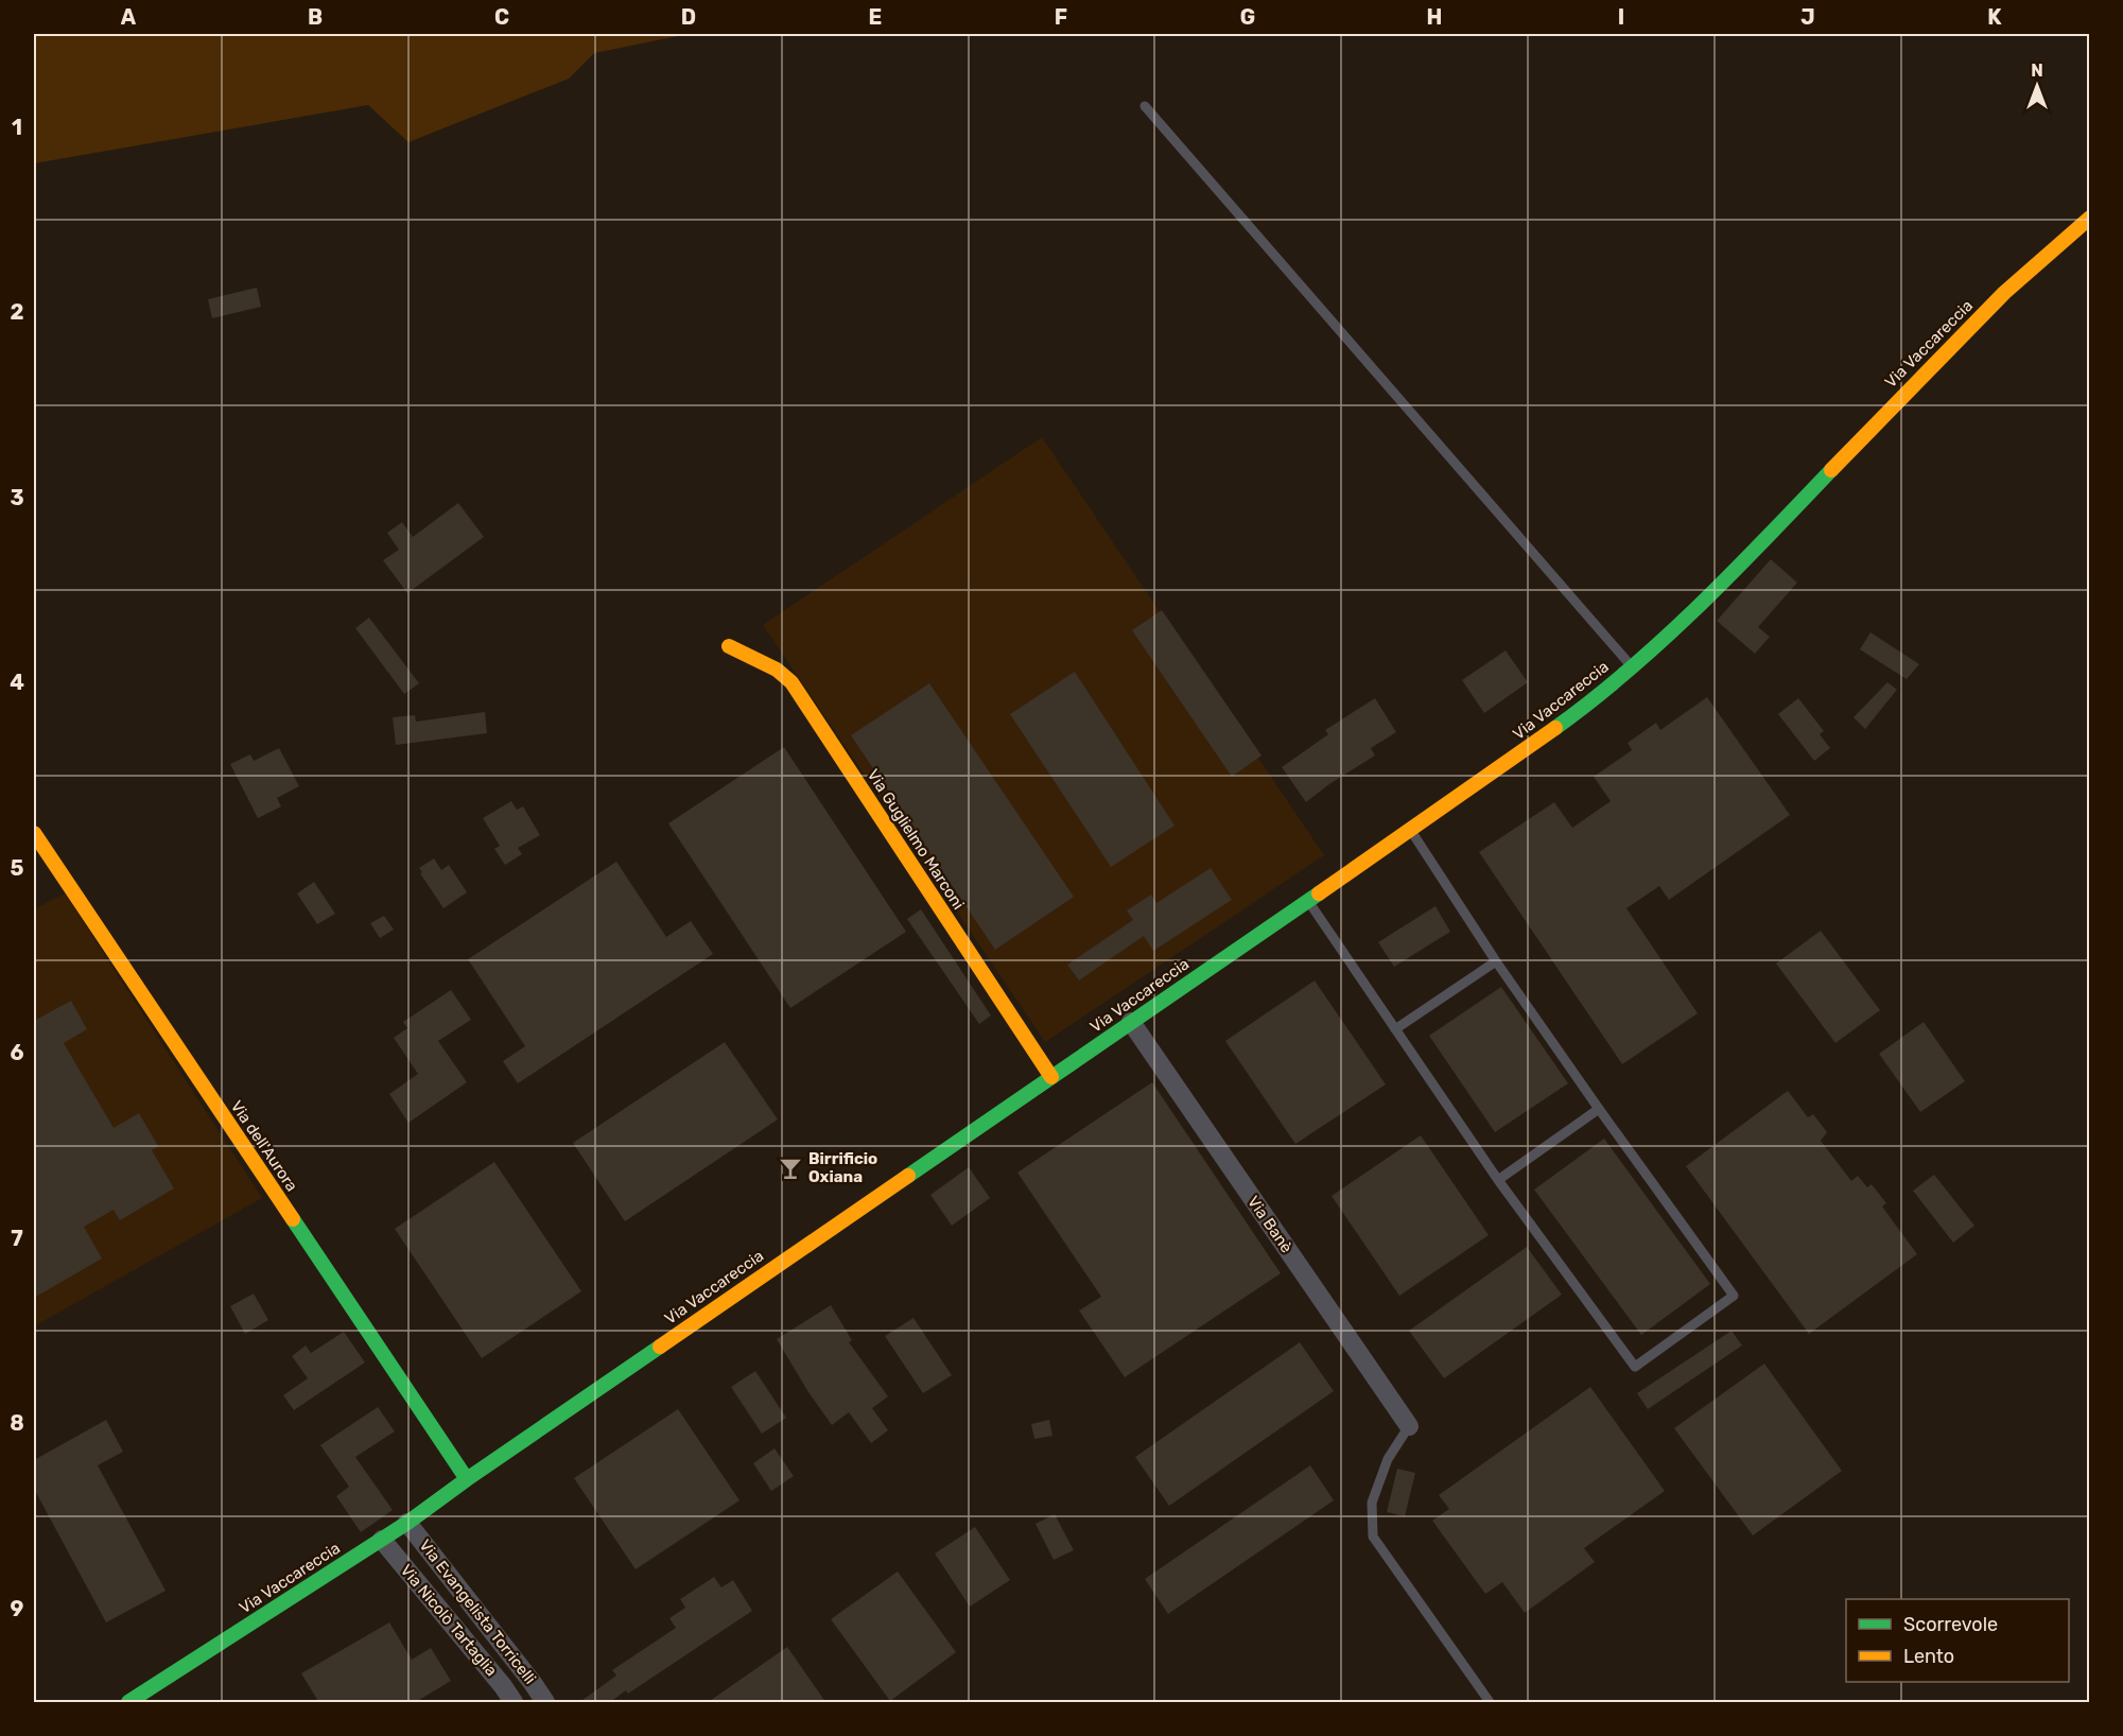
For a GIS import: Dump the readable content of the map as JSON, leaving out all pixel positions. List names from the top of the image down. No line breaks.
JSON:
{"streets":{"street":["Via Vaccareccia","Via Guglielmo Marconi","Via dell'Aurora","Via Banè","Via Evangelista Torricelli","Via Nicolò Tartaglia"]},"crossings":[["Via Vaccareccia","Via Guglielmo Marconi"],["Via Vaccareccia","Via dell'Aurora"],["Via Vaccareccia","Via Banè"],["Via Vaccareccia","Via Evangelista Torricelli"],["Via Vaccareccia","Via Nicolò Tartaglia"]],"places":{"bar":["Birrificio Oxiana"]},"legend":["Scorrevole","Lento"],"north":"top","grid":{"columns":["A","B","C","D","E","F","G","H","I","J","K"],"rows":["1","2","3","4","5","6","7","8","9"]}}
